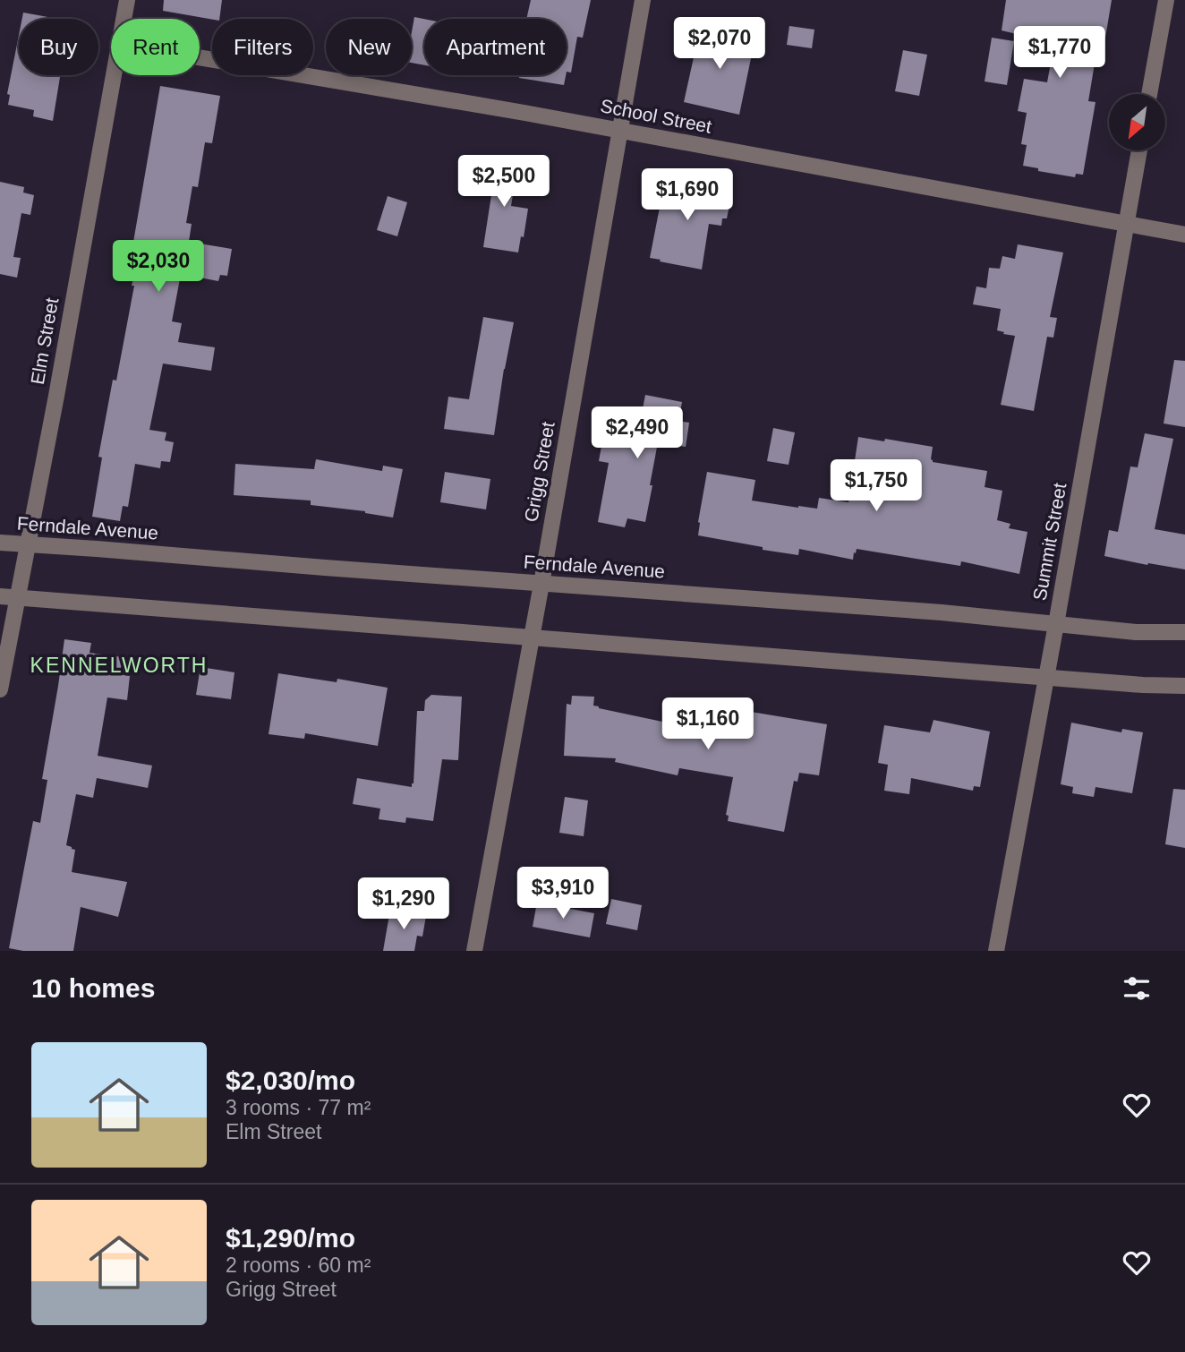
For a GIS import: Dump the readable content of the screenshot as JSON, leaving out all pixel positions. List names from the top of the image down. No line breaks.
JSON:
{"streets":{"street":["School Street","Elm Street","Grigg Street","Ferndale Avenue","Summit Street"]},"crossings":[["School Street","Grigg Street"],["School Street","Summit Street"],["Elm Street","Ferndale Avenue"],["Grigg Street","Ferndale Avenue"],["Ferndale Avenue","Summit Street"]],"districts":["KENNELWORTH"],"north":"bottom left","page":{"price":["$2,070","$1,770","$2,500","$1,690","$2,030","$2,490","$1,750","$1,160","$3,910","$1,290"],"chip":["Buy","Rent","Filters","New","Apartment"],"heading":"10 homes","list":[{"name":"$2,030/mo","note":"3 rooms · 77 m² · Elm Street"},{"name":"$1,290/mo","note":"2 rooms · 60 m² · Grigg Street"}]}}
